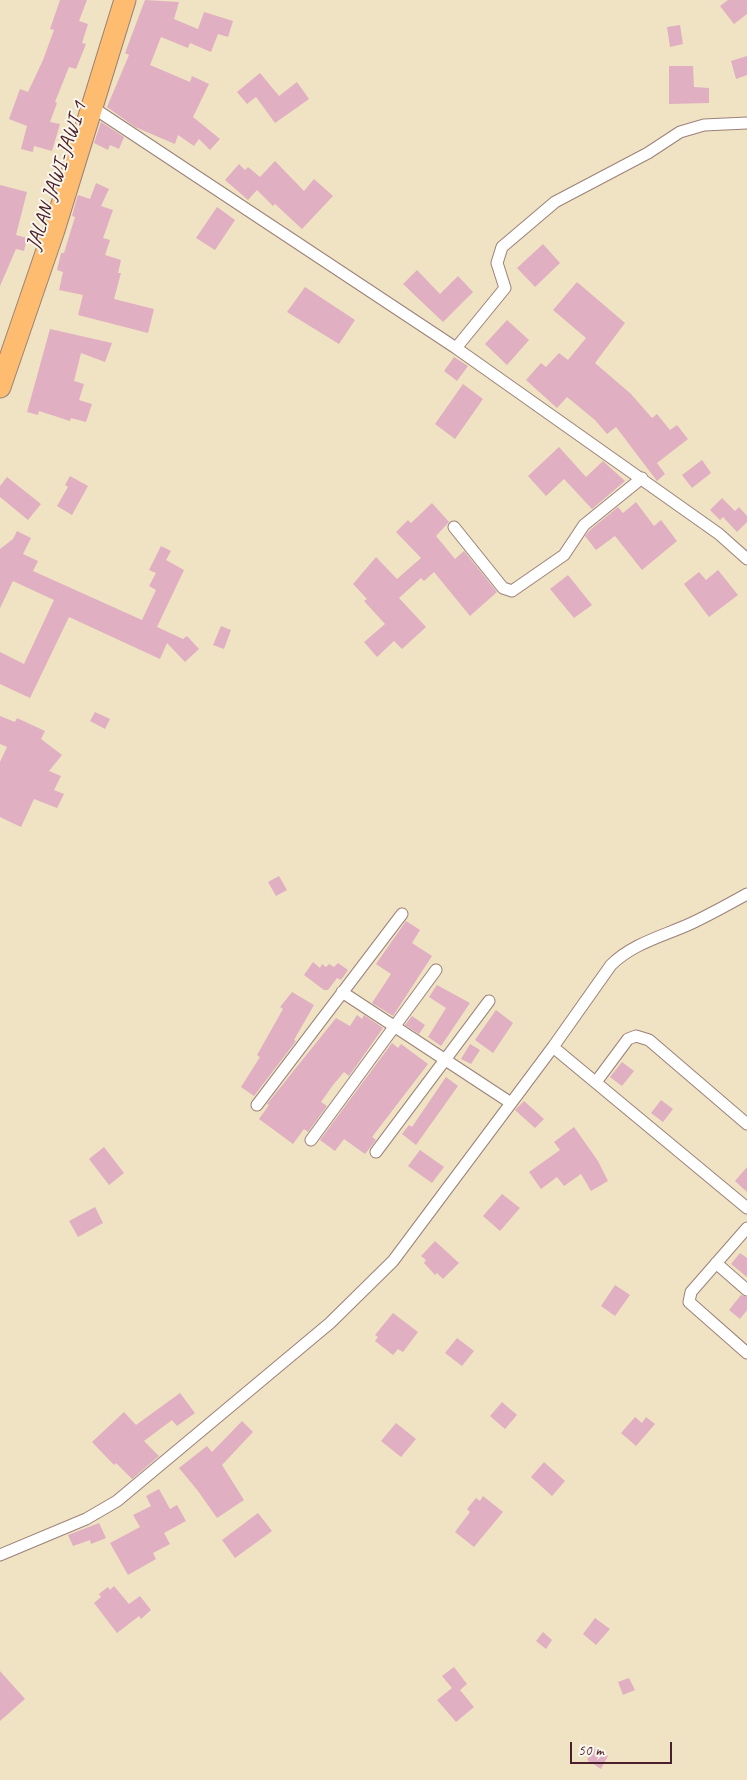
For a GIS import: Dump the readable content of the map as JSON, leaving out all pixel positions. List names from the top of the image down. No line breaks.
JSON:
{"streets":{"highway":["JALAN JAWI-JAWI 1"]},"scale_bar":"50 m"}
